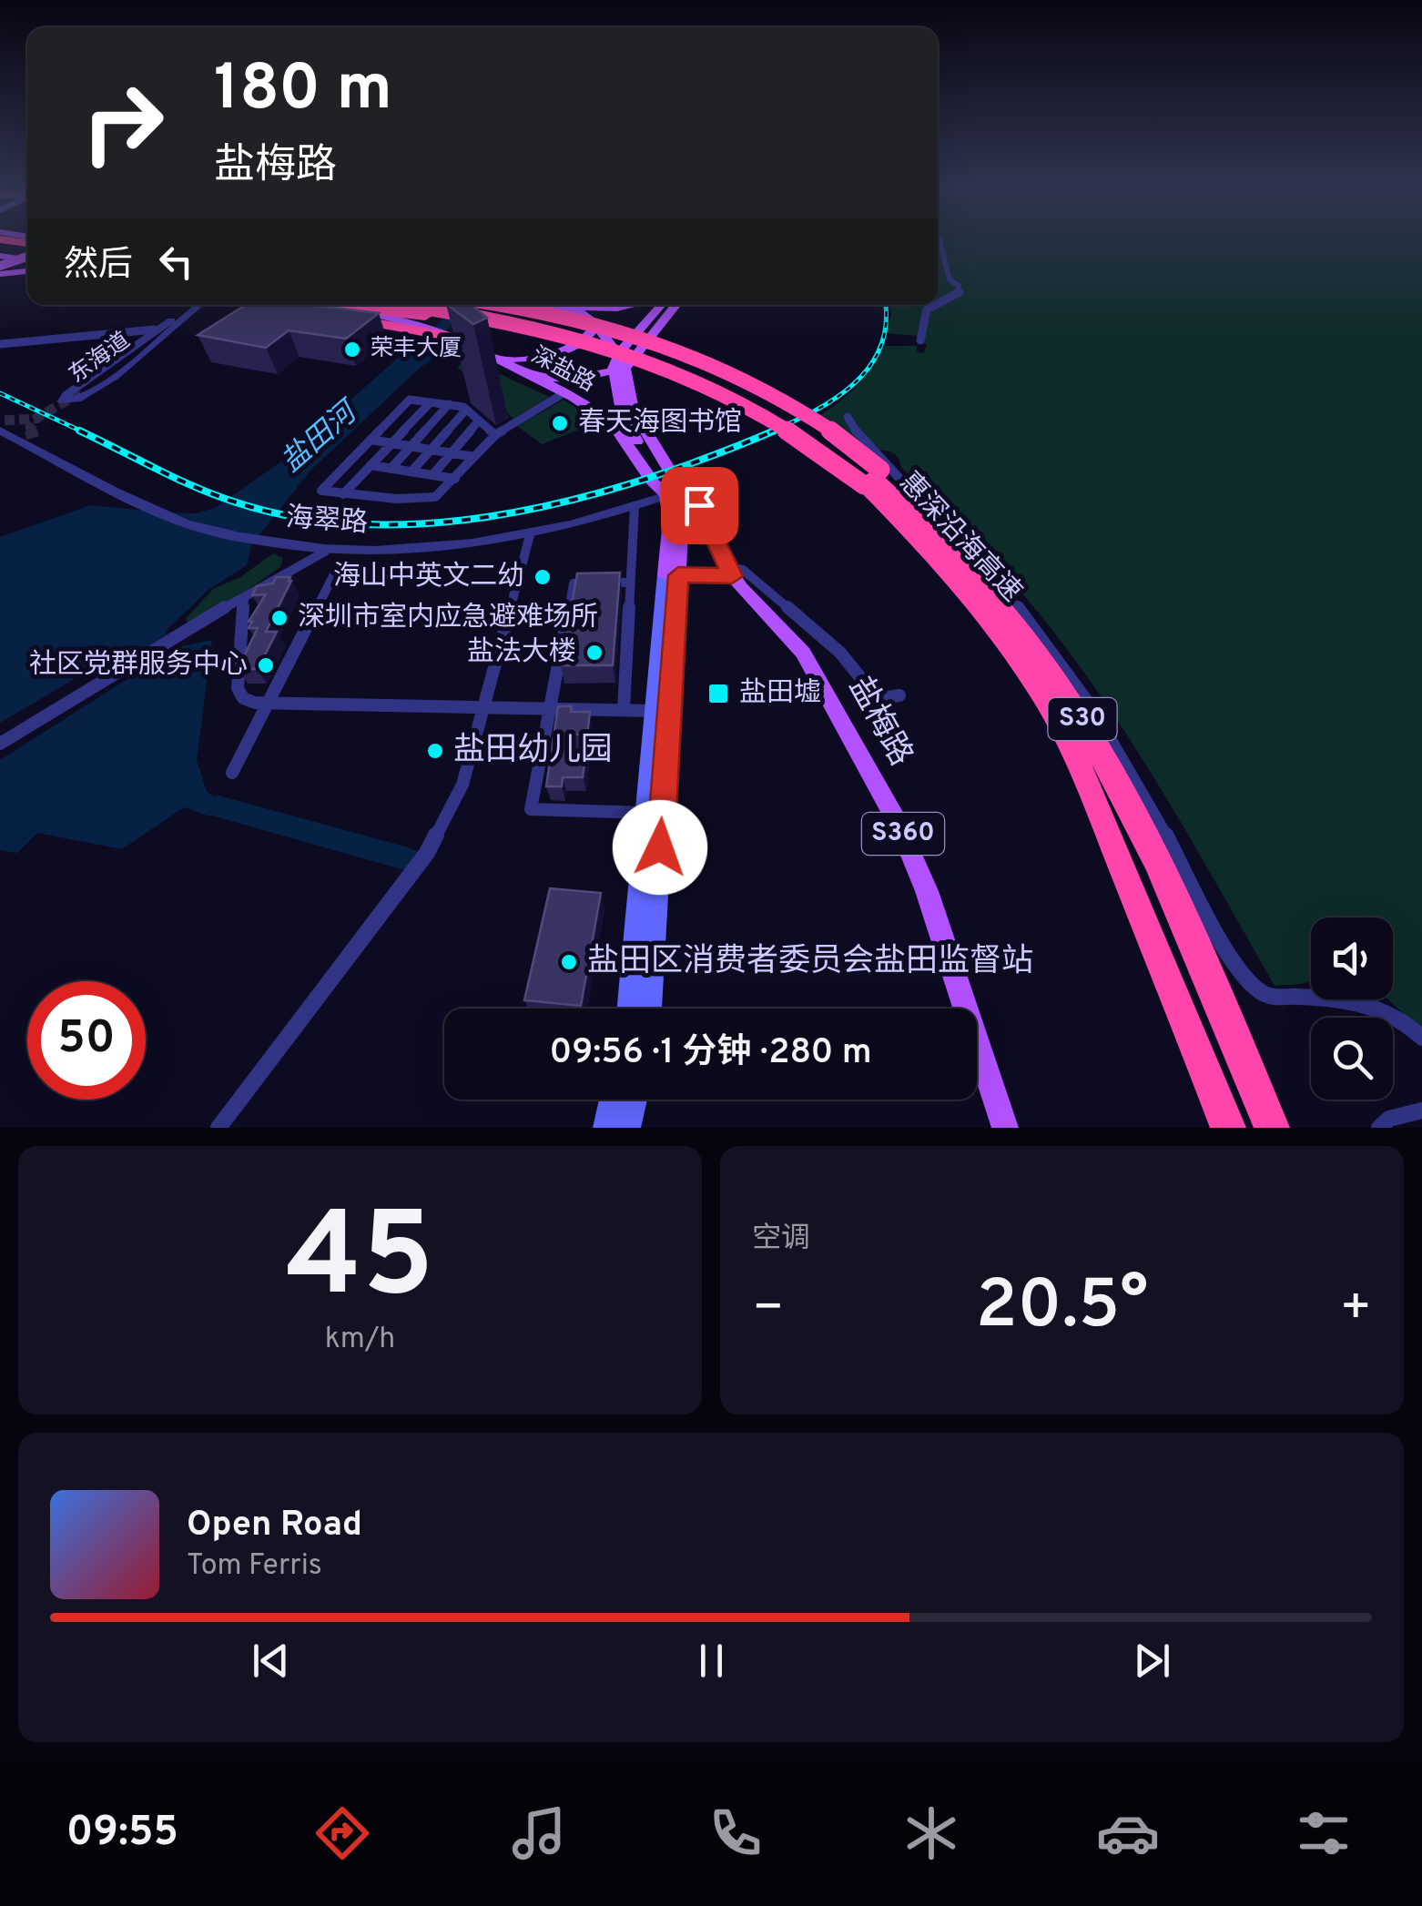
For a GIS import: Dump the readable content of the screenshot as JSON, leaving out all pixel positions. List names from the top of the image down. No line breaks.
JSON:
{"streets":{"highway":["惠深沿海高速","S30"],"main road":["深盐路","盐梅路","S360"],"street":["东海道","海翠路"]},"crossings":[["深盐路","海翠路"]],"water":["盐田河"],"places":{"other":["荣丰大厦","春天海图书馆","海山中英文二幼","深圳市室内应急避难场所","盐法大楼","社区党群服务中心","盐田幼儿园","盐田区消费者委员会盐田监督站"],"transit":["盐田墟"]},"page":{"turn":["180 m","盐梅路"],"then":"然后","limit":"50","trip":"09:56 · 1 分钟 · 280 m","tile":[["45","km/h"],"空调"],"heat":["−","20.5°","+"],"song":["Open Road","Tom Ferris"],"tabs":"09:55"}}
